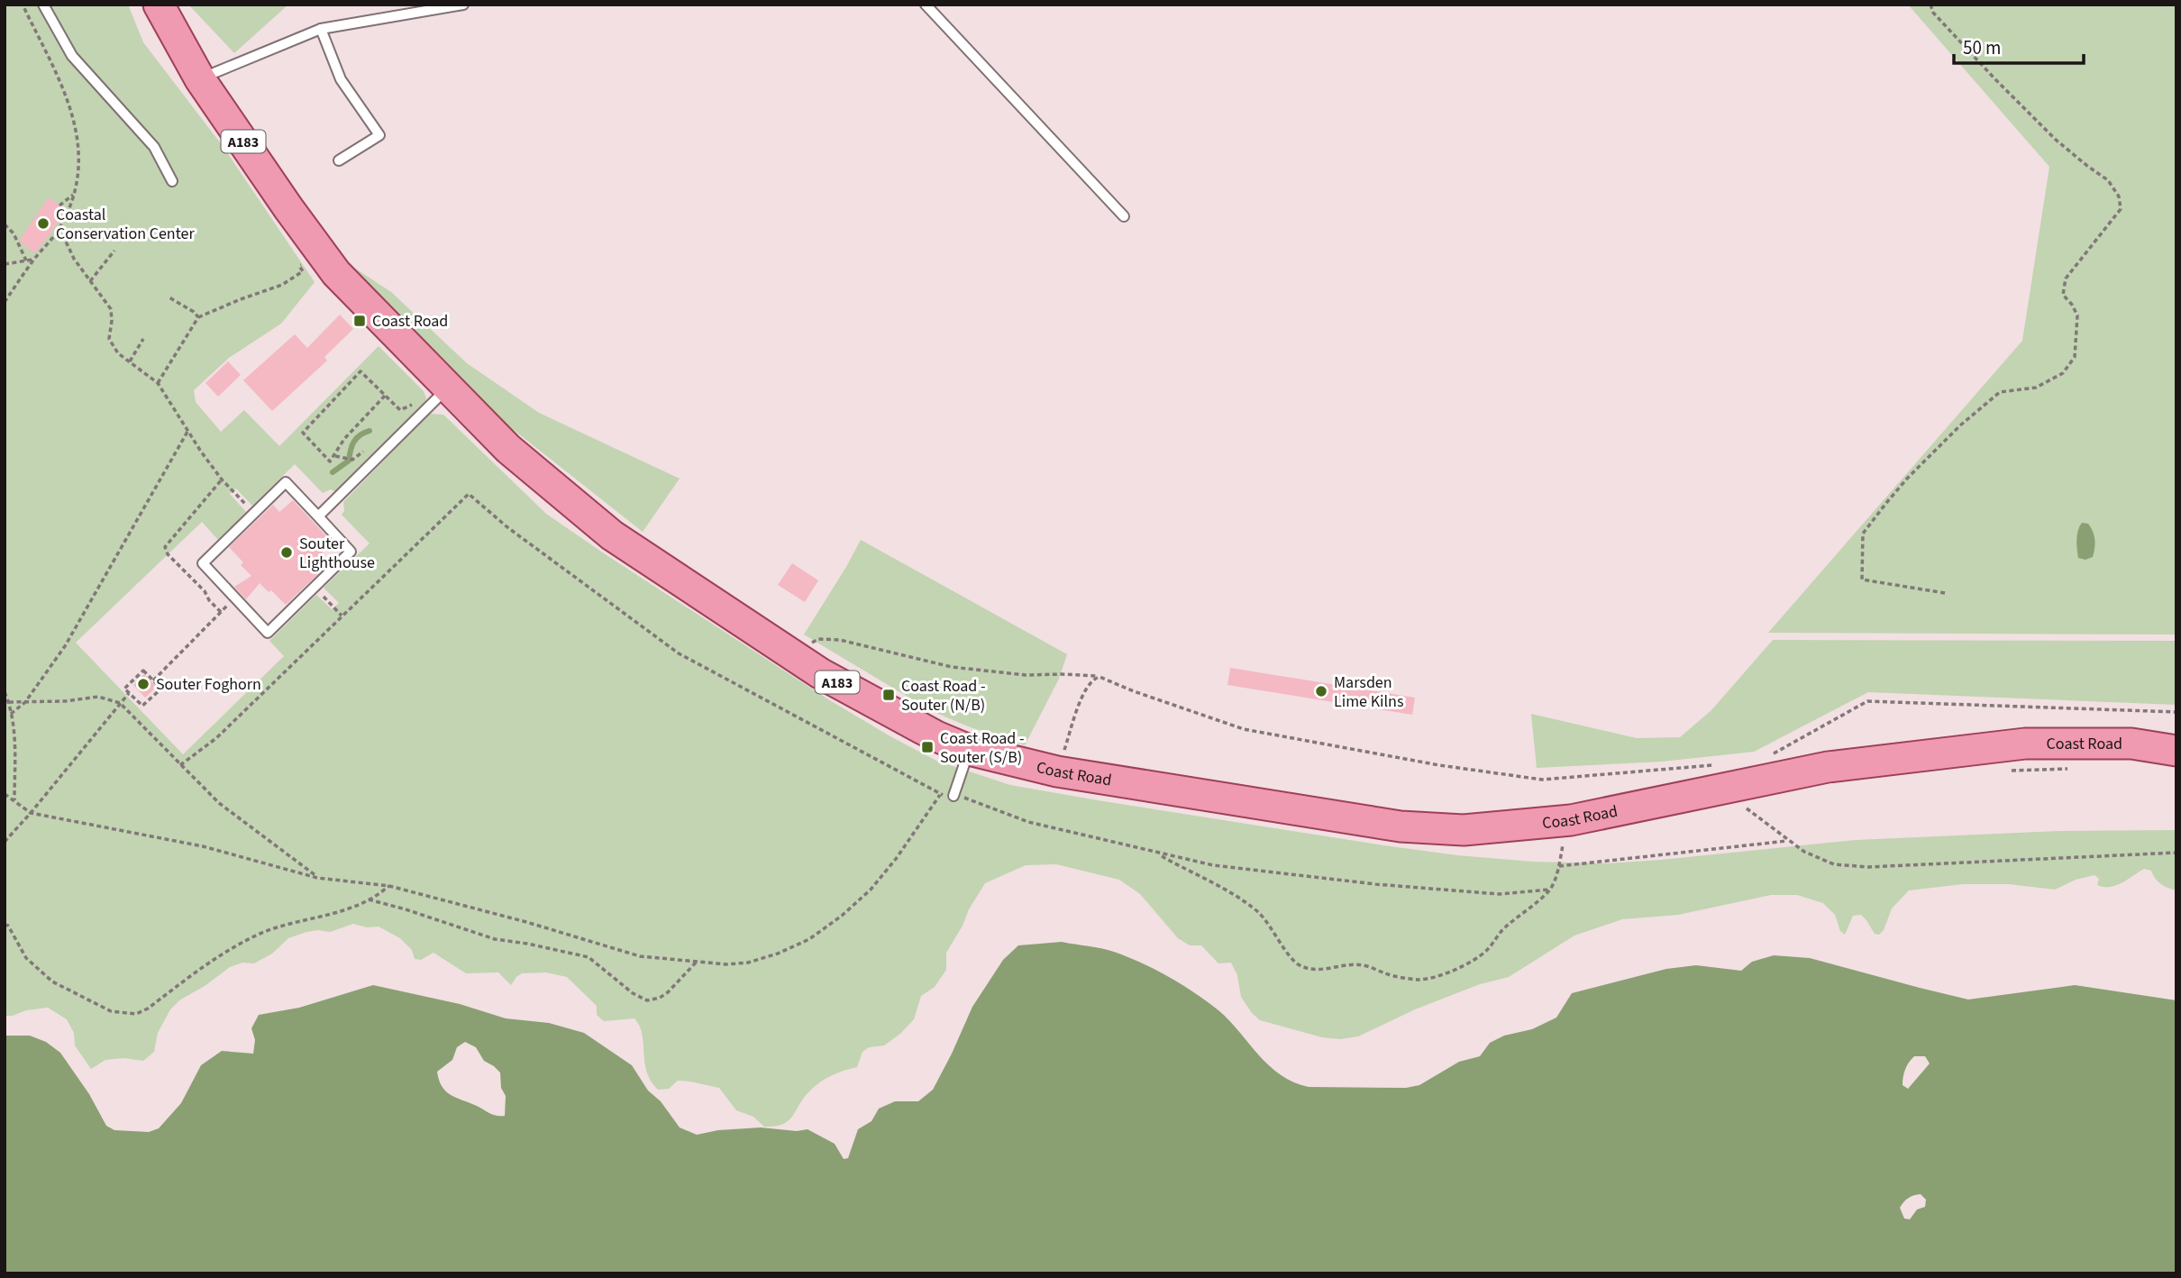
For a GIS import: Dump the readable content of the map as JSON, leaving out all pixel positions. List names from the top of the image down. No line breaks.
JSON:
{"streets":{"main road":["A183","Coast Road"]},"places":{"other":["Coastal Conservation Center","Souter Lighthouse","Souter Foghorn","Marsden Lime Kilns"],"transit":["Coast Road","Coast Road - Souter (N/B)","Coast Road - Souter (S/B)"]},"scale_bar":"50 m"}
